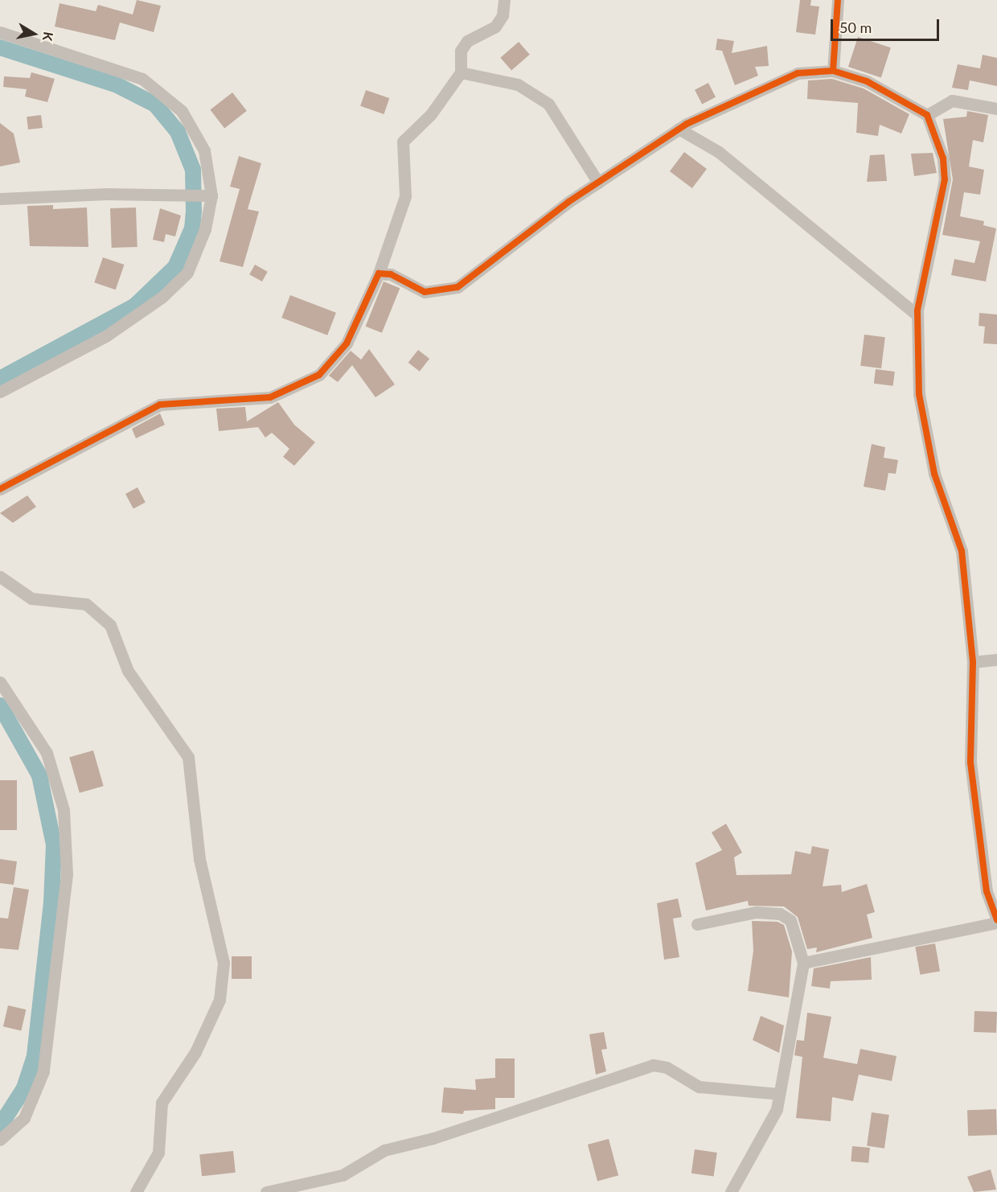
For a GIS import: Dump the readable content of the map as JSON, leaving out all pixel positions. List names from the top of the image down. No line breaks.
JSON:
{"scale_bar":"50 m","north":"right"}
